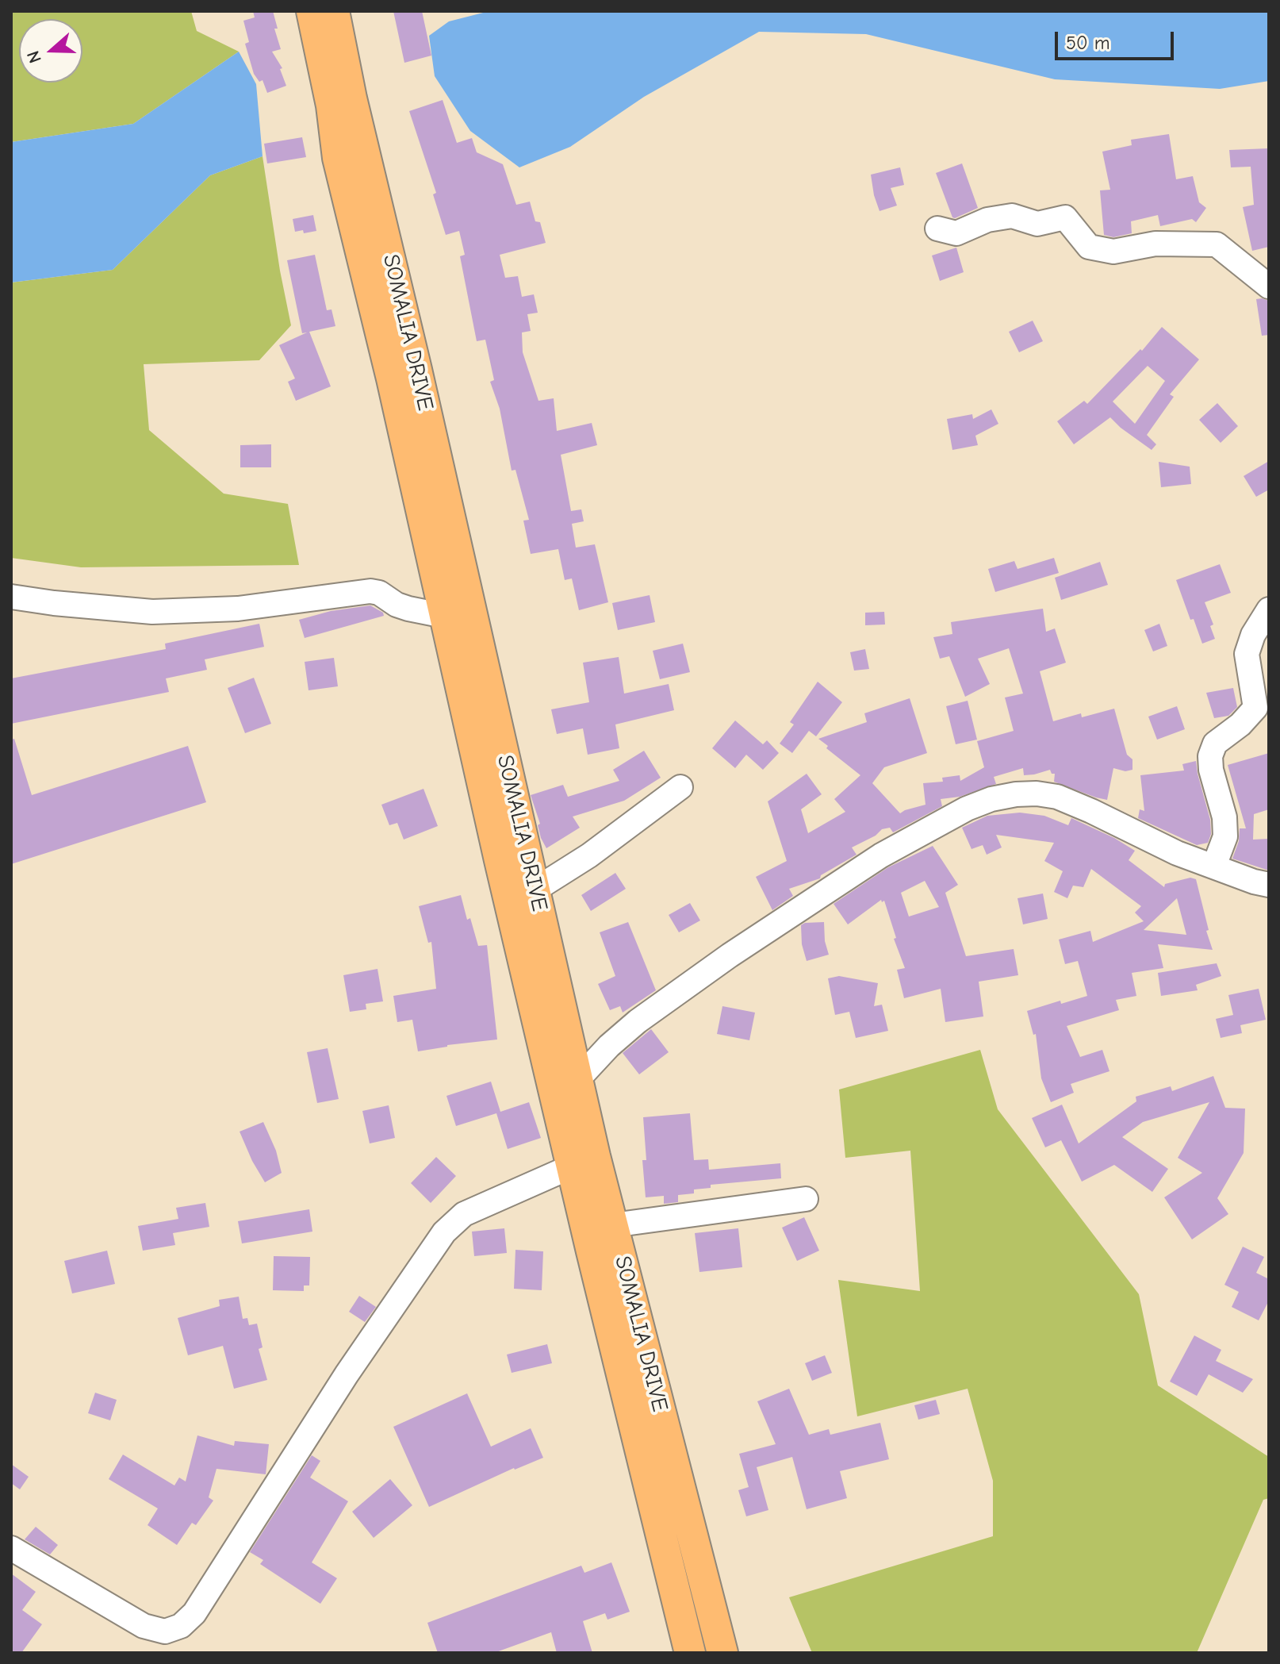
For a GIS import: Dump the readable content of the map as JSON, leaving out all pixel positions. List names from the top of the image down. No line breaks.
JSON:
{"streets":{"main road":["SOMALIA DRIVE"]},"scale_bar":"50 m","north":"left"}
